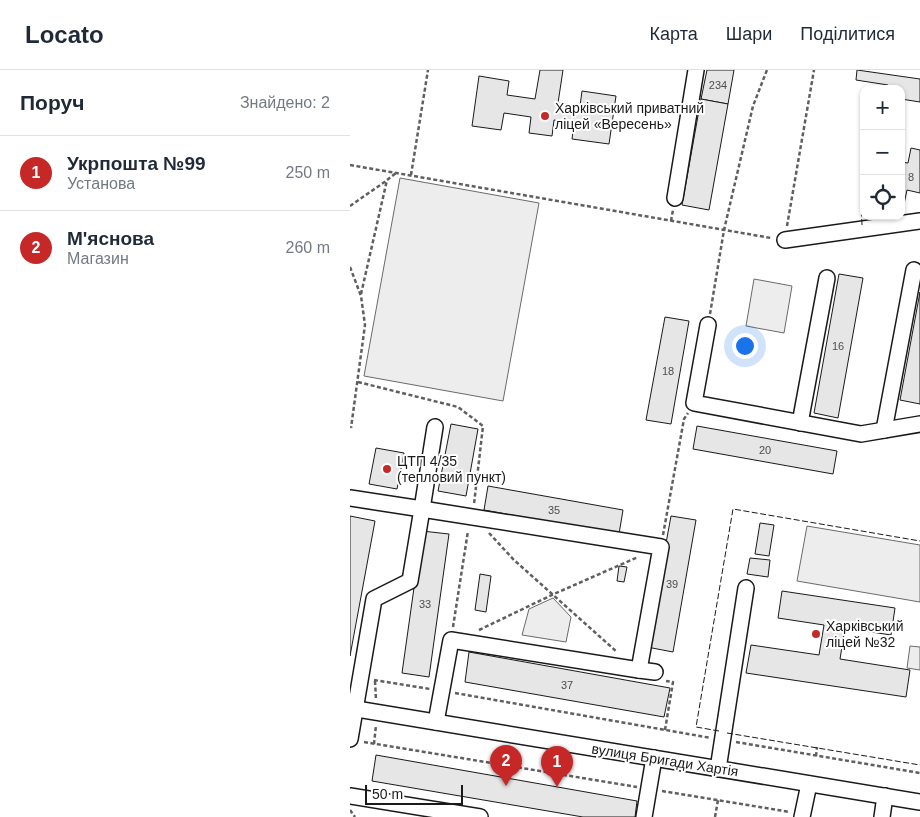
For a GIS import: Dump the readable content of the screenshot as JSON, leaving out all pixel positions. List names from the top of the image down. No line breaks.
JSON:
{"streets":{"street":["вулиця Бригади Хартія"]},"places":["Харківський приватний ліцей «Вересень»","ЦТП 4/35 (тепловий пункт)","Харківський ліцей №32"],"house_numbers":["234","8","16","18","20","35","39","33","37"],"scale_bar":"50 m","page":{"header":"Locato","nav":["Карта","Шари","Поділитися"],"heading":["Поруч","Знайдено: 2"],"map_buttons":["+","−"],"list":[{"mark":"1","name":"Укрпошта №99","note":"Установа","value":"250 m"},{"mark":"2","name":"М'яснова","note":"Магазин","value":"260 m"}],"pins":["2","1"],"scale":"50 m"}}
